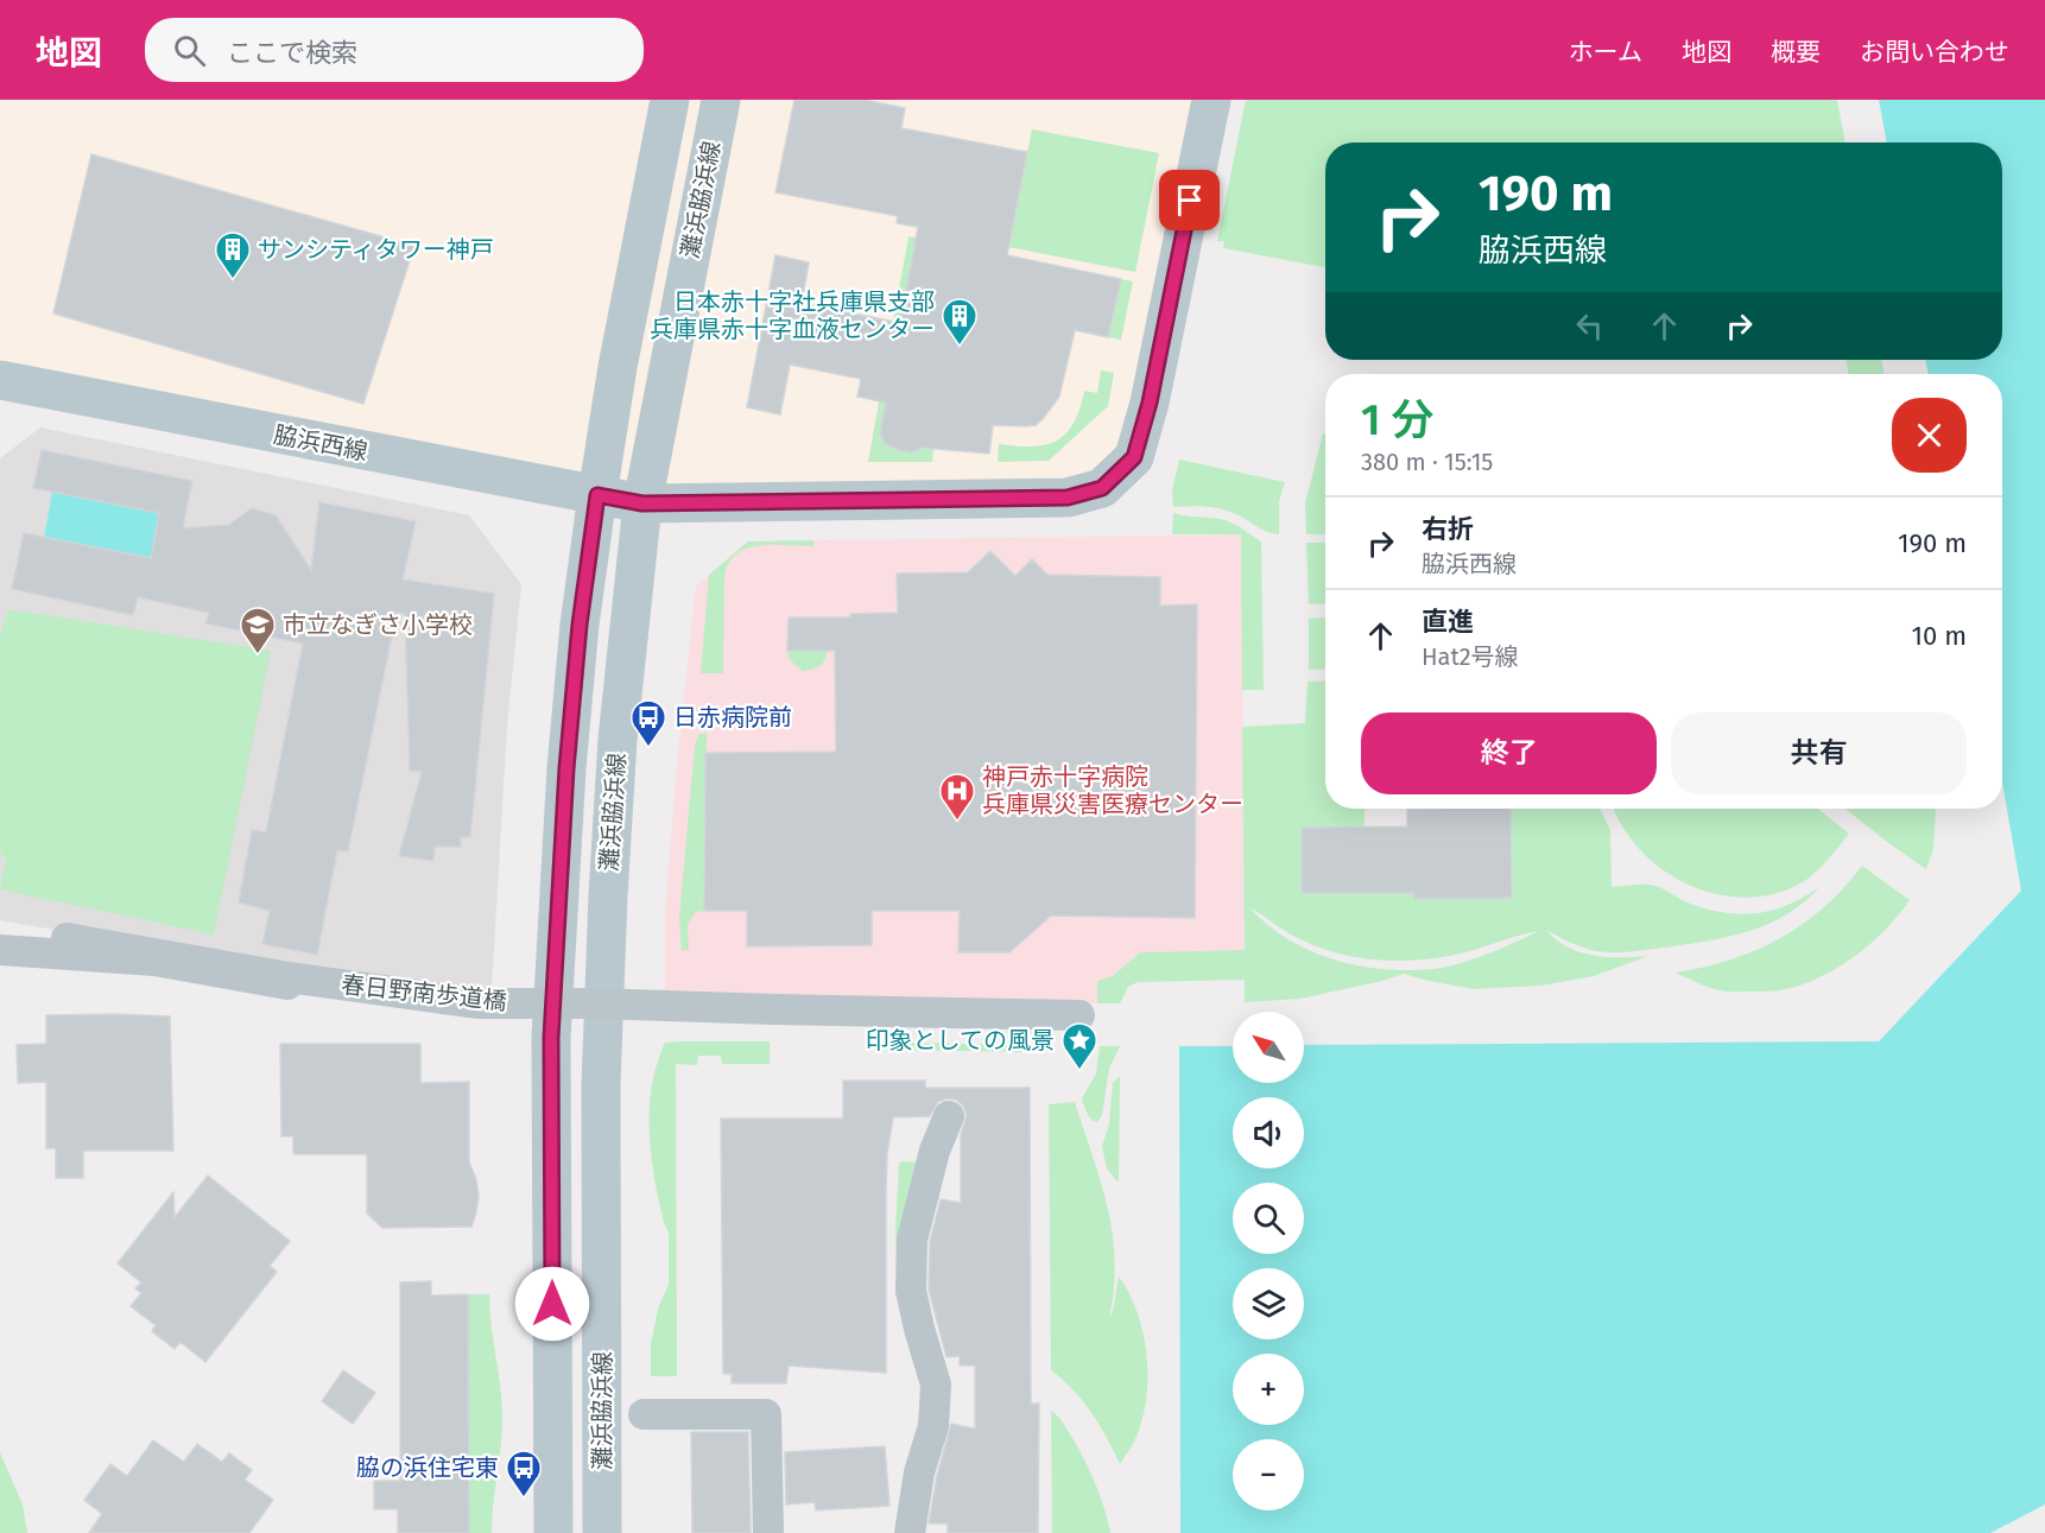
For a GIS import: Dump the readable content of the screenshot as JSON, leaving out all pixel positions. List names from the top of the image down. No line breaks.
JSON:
{"streets":{"street":["灘浜脇浜線","脇浜西線","春日野南歩道橋"]},"crossings":[["灘浜脇浜線","脇浜西線"]],"places":{"building":["サンシティタワー神戸","日本赤十字社兵庫県支部 兵庫県赤十字血液センター"],"school or university":["市立なぎさ小学校"],"bus stop":["日赤病院前","脇の浜住宅東"],"hospital":["神戸赤十字病院 兵庫県災害医療センター"],"place":["印象としての風景"]},"north":"top left","page":{"header":"地図","search":"ここで検索","nav":["ホーム","地図","概要","お問い合わせ"],"turn":["190 m","脇浜西線"],"heading":["1 分","380 m · 15:15"],"list":[{"name":"右折","note":"脇浜西線","value":"190 m"},{"name":"直進","note":"Hat2号線","value":"10 m"}],"buttons":["終了","共有"],"map_buttons":["+","−"]}}
